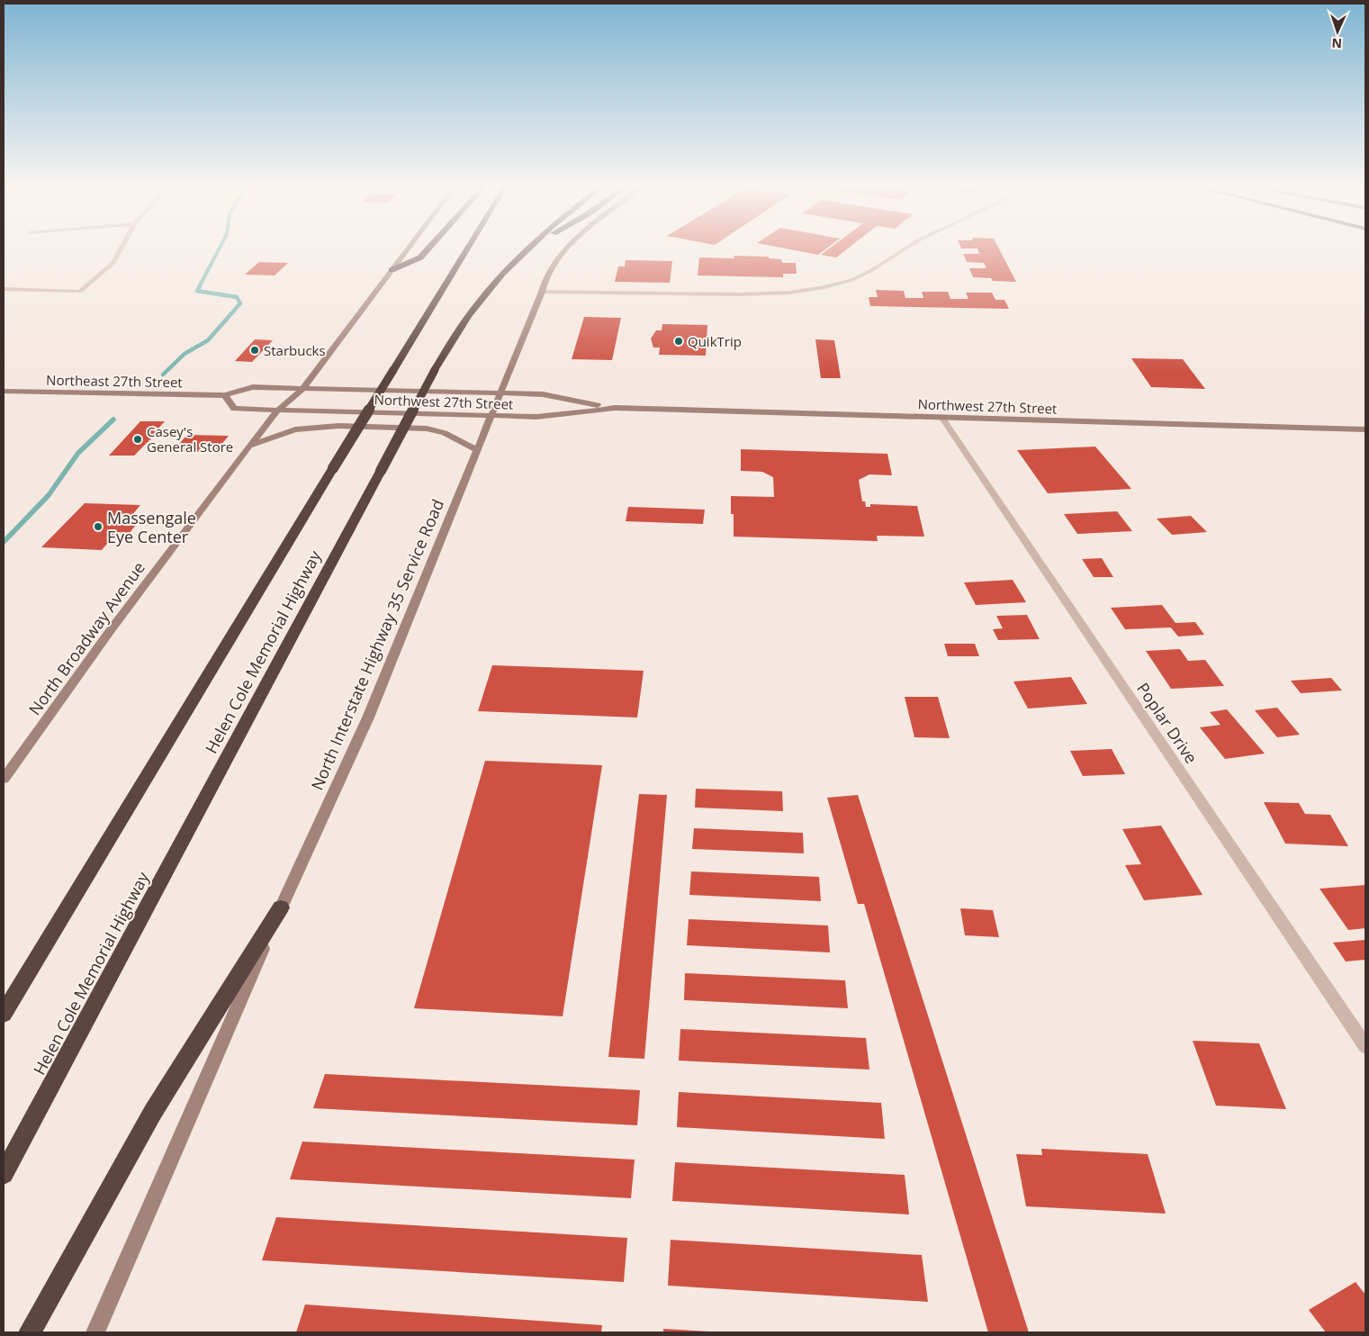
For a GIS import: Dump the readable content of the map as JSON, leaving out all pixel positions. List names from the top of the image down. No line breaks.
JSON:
{"streets":{"highway":["Helen Cole Memorial Highway"],"main road":["Northeast 27th Street","Northwest 27th Street","North Broadway Avenue","North Interstate Highway 35 Service Road"],"street":["Poplar Drive"]},"crossings":[["Northeast 27th Street","Northwest 27th Street"],["Northeast 27th Street","North Broadway Avenue"],["Northwest 27th Street","North Broadway Avenue"],["Northwest 27th Street","North Interstate Highway 35 Service Road"],["Northwest 27th Street","Poplar Drive"]],"places":["QuikTrip","Starbucks","Casey's General Store","Massengale Eye Center"],"north":"bottom"}
